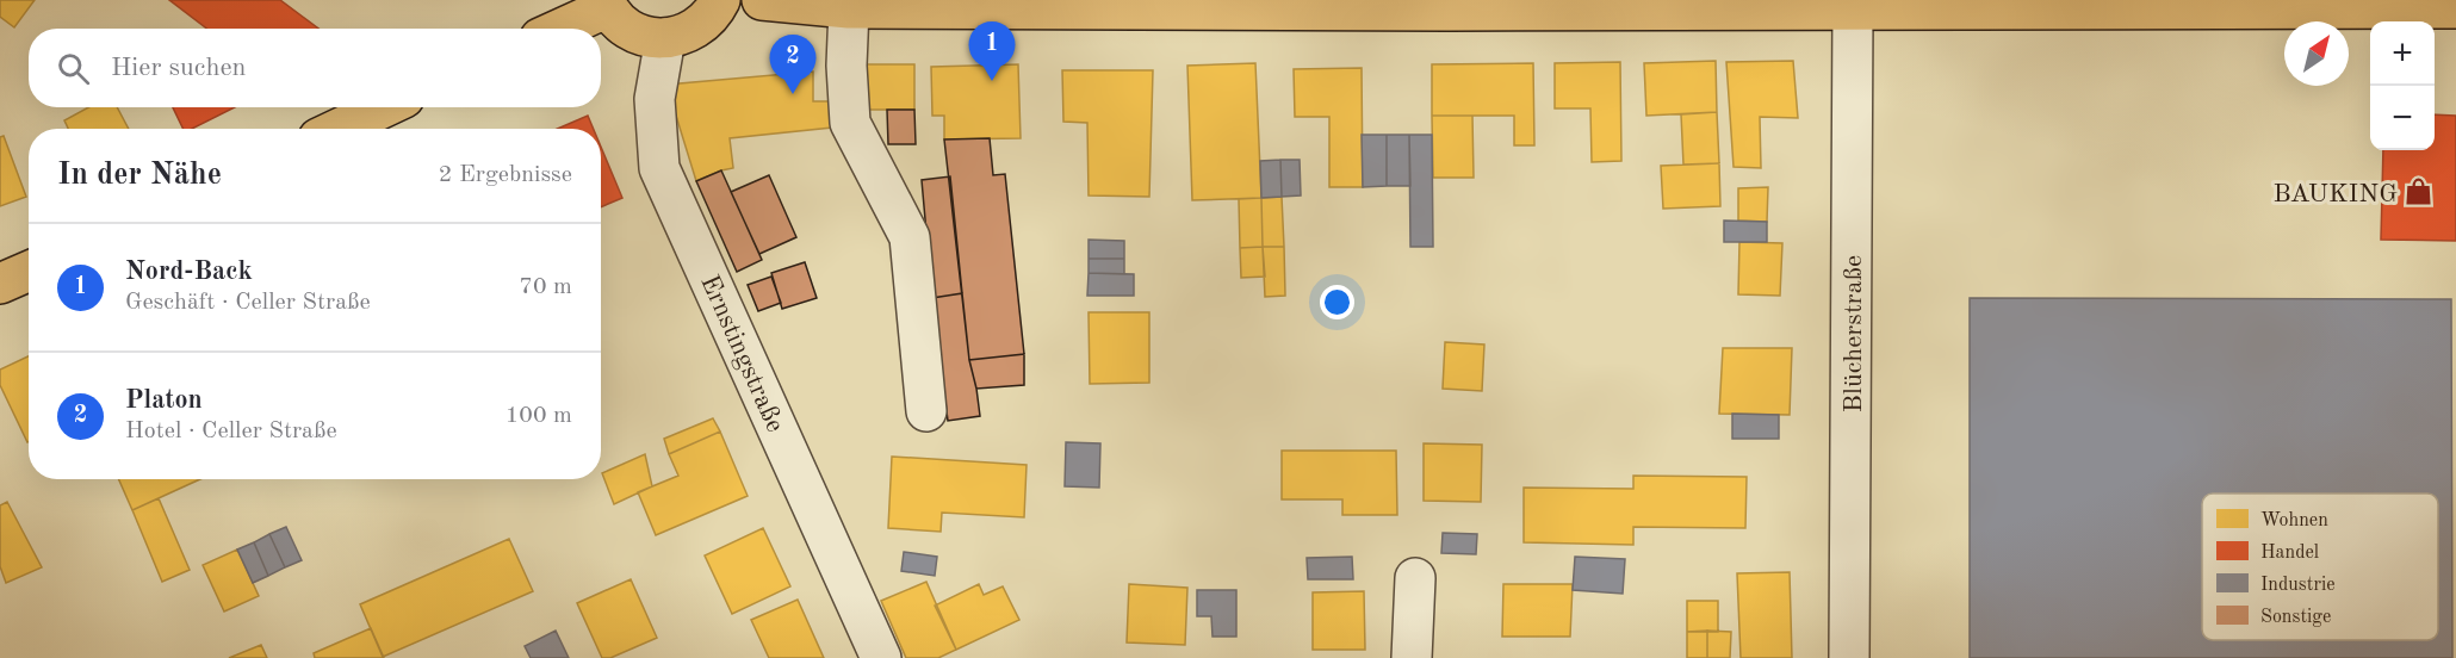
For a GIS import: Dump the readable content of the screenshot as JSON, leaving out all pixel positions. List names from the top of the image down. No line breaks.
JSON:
{"streets":{"street":["Blücherstraße","Ernstingstraße"]},"places":{"shop":["BAUKING"]},"legend":["Wohnen","Handel","Industrie","Sonstige"],"north":"top right","page":{"map_buttons":["+","−"],"pins":["1","2"],"search":"Hier suchen","heading":["In der Nähe","2 Ergebnisse"],"list":[{"mark":"1","name":"Nord-Back","note":"Geschäft · Celler Straße","value":"70 m"},{"mark":"2","name":"Platon","note":"Hotel · Celler Straße","value":"100 m"}]}}
